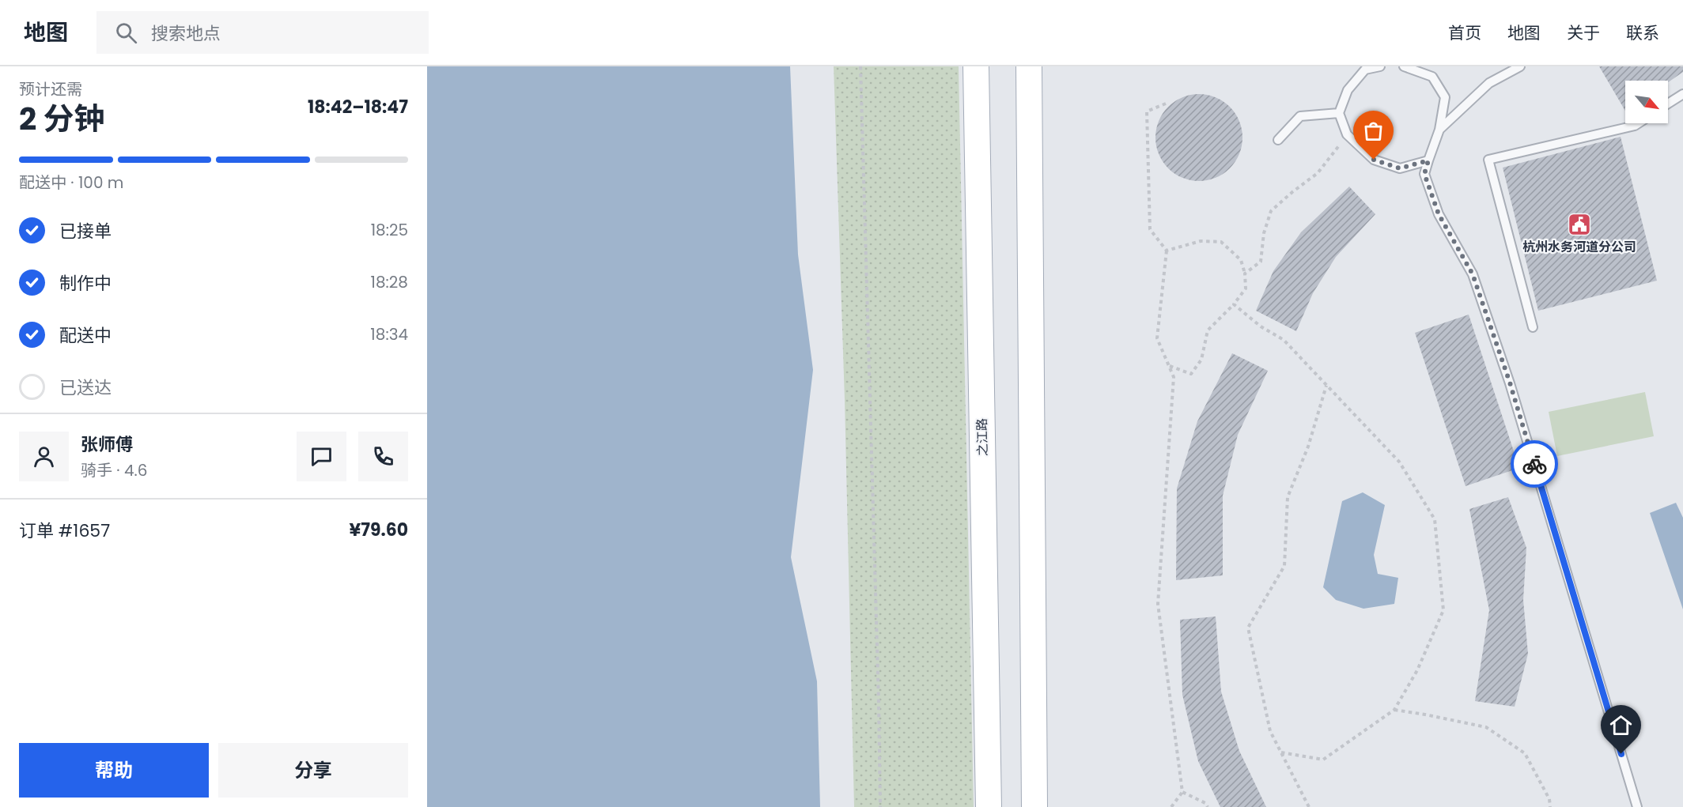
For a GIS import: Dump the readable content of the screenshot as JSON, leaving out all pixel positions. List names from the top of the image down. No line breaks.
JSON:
{"streets":{"main road":["之江路"]},"places":{"public building":["杭州水务河道分公司"]},"north":"bottom right","page":{"header":"地图","search":"搜索地点","nav":["首页","地图","关于","联系"],"heading":["2 分钟","预计还需","18:42–18:47"],"panel":["张师傅","骑手 · 4.6","订单 #1657","¥79.60"],"bar":"配送中 · 100 m","list":[["已接单","18:25"],["制作中","18:28"],["配送中","18:34"],"已送达"],"buttons":["帮助","分享"]}}
